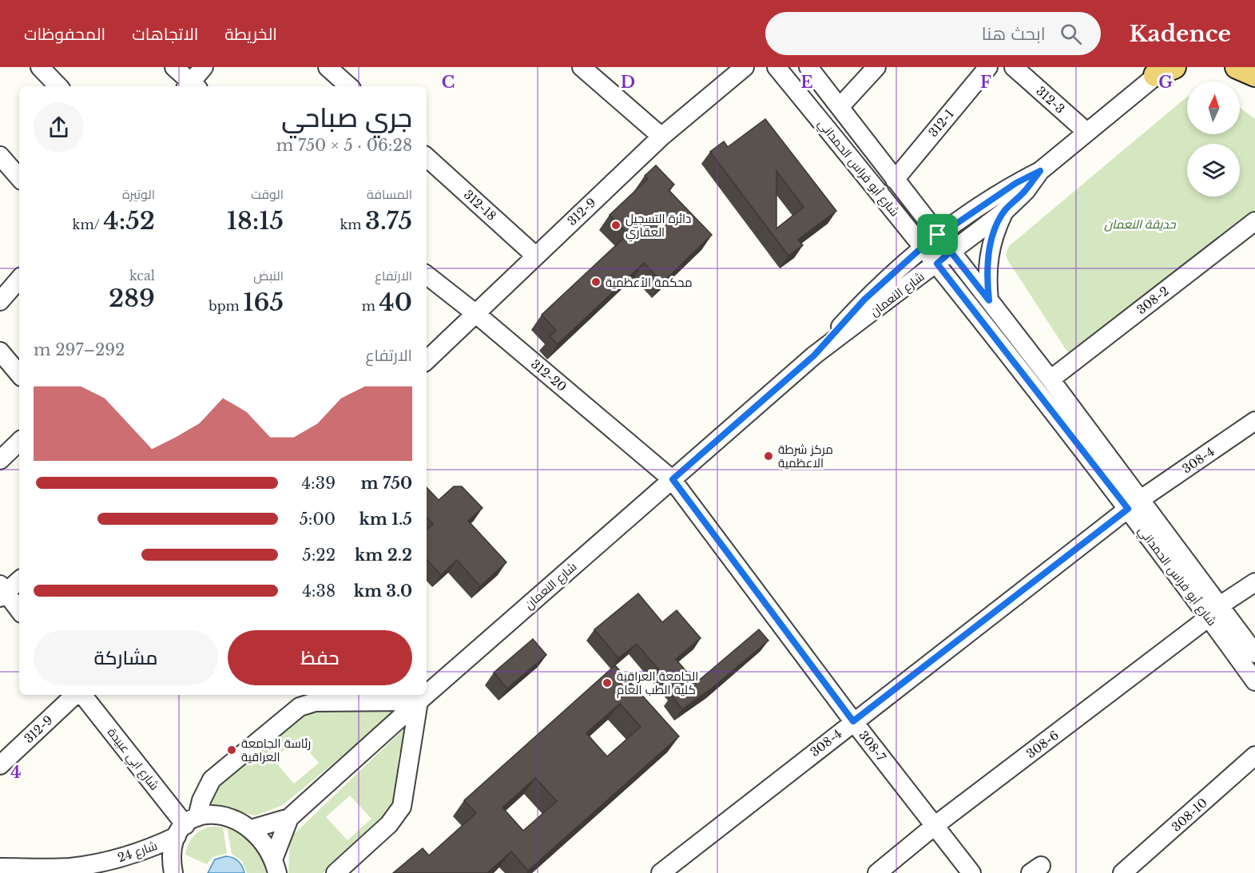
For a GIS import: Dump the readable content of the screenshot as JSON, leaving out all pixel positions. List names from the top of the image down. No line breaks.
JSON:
{"streets":{"street":["312-3","312-1","شارع أبو فراس الحمداني","312-18","312-9","شارع النعمان","308-2","312-20","308-4","308-6","308-7","شارع ابي عبيدة","308-10","شارع 24"]},"crossings":[["312-3","شارع النعمان"],["312-1","شارع أبو فراس الحمداني"],["شارع أبو فراس الحمداني","شارع النعمان"],["شارع أبو فراس الحمداني","308-2"],["شارع أبو فراس الحمداني","308-4"],["شارع أبو فراس الحمداني","308-6"],["312-18","312-9"],["312-9","312-20"],["شارع النعمان","312-20"],["شارع النعمان","308-7"],["شارع النعمان","شارع 24"],["312-20","308-7"],["308-4","308-7"],["308-6","308-7"],["شارع ابي عبيدة","شارع 24"]],"parks":["حديقة النعمان"],"places":["دائرة التسجيل العقاري","محكمة الأعظمية","مركز شرطة الاعظمية","الجامعة العراقية كلية الطب العام","رئاسة الجامعة العراقية"],"north":"top","page":{"header":"Kadence","search":"ابحث هنا","nav":["الخريطة","الاتجاهات","المحفوظات"],"heading":["جري صباحي","06:28 · 5 × 750 m"],"stats":[["المسافة","3.75 km"],["الوقت","18:15"],["الوتيرة","4:52 /km"],["الارتفاع","40 m"],["النبض","165 bpm"],["kcal","289"]],"chart":["الارتفاع","292–297 m"],"list":[{"name":"750 m","note":"4:39"},{"name":"1.5 km","note":"5:00"},{"name":"2.2 km","note":"5:22"},{"name":"3.0 km","note":"4:38"}],"buttons":["حفظ","مشاركة"]},"grid":{"columns":["C","D","E","F","G"],"rows":["4"]}}
